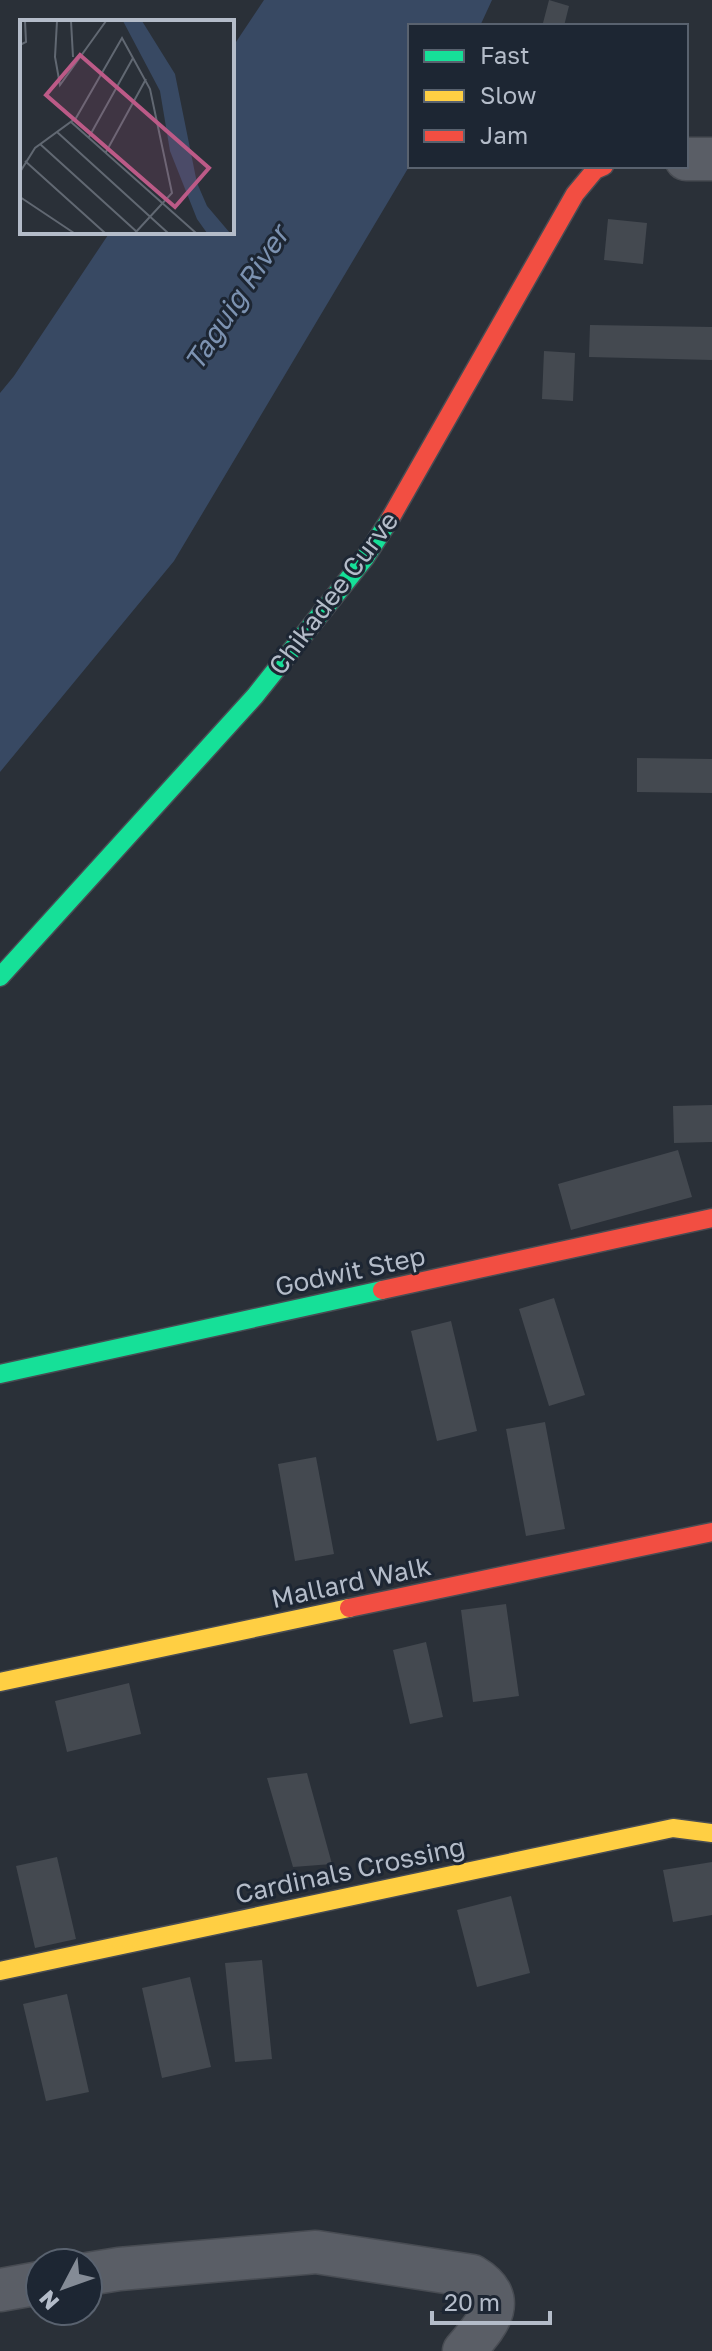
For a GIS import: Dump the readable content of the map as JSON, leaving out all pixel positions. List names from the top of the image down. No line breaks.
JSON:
{"streets":{"street":["Chikadee Curve","Godwit Step","Mallard Walk","Cardinals Crossing"]},"water":["Taguig River"],"legend":["Fast","Slow","Jam"],"scale_bar":"20 m","north":"bottom left"}
